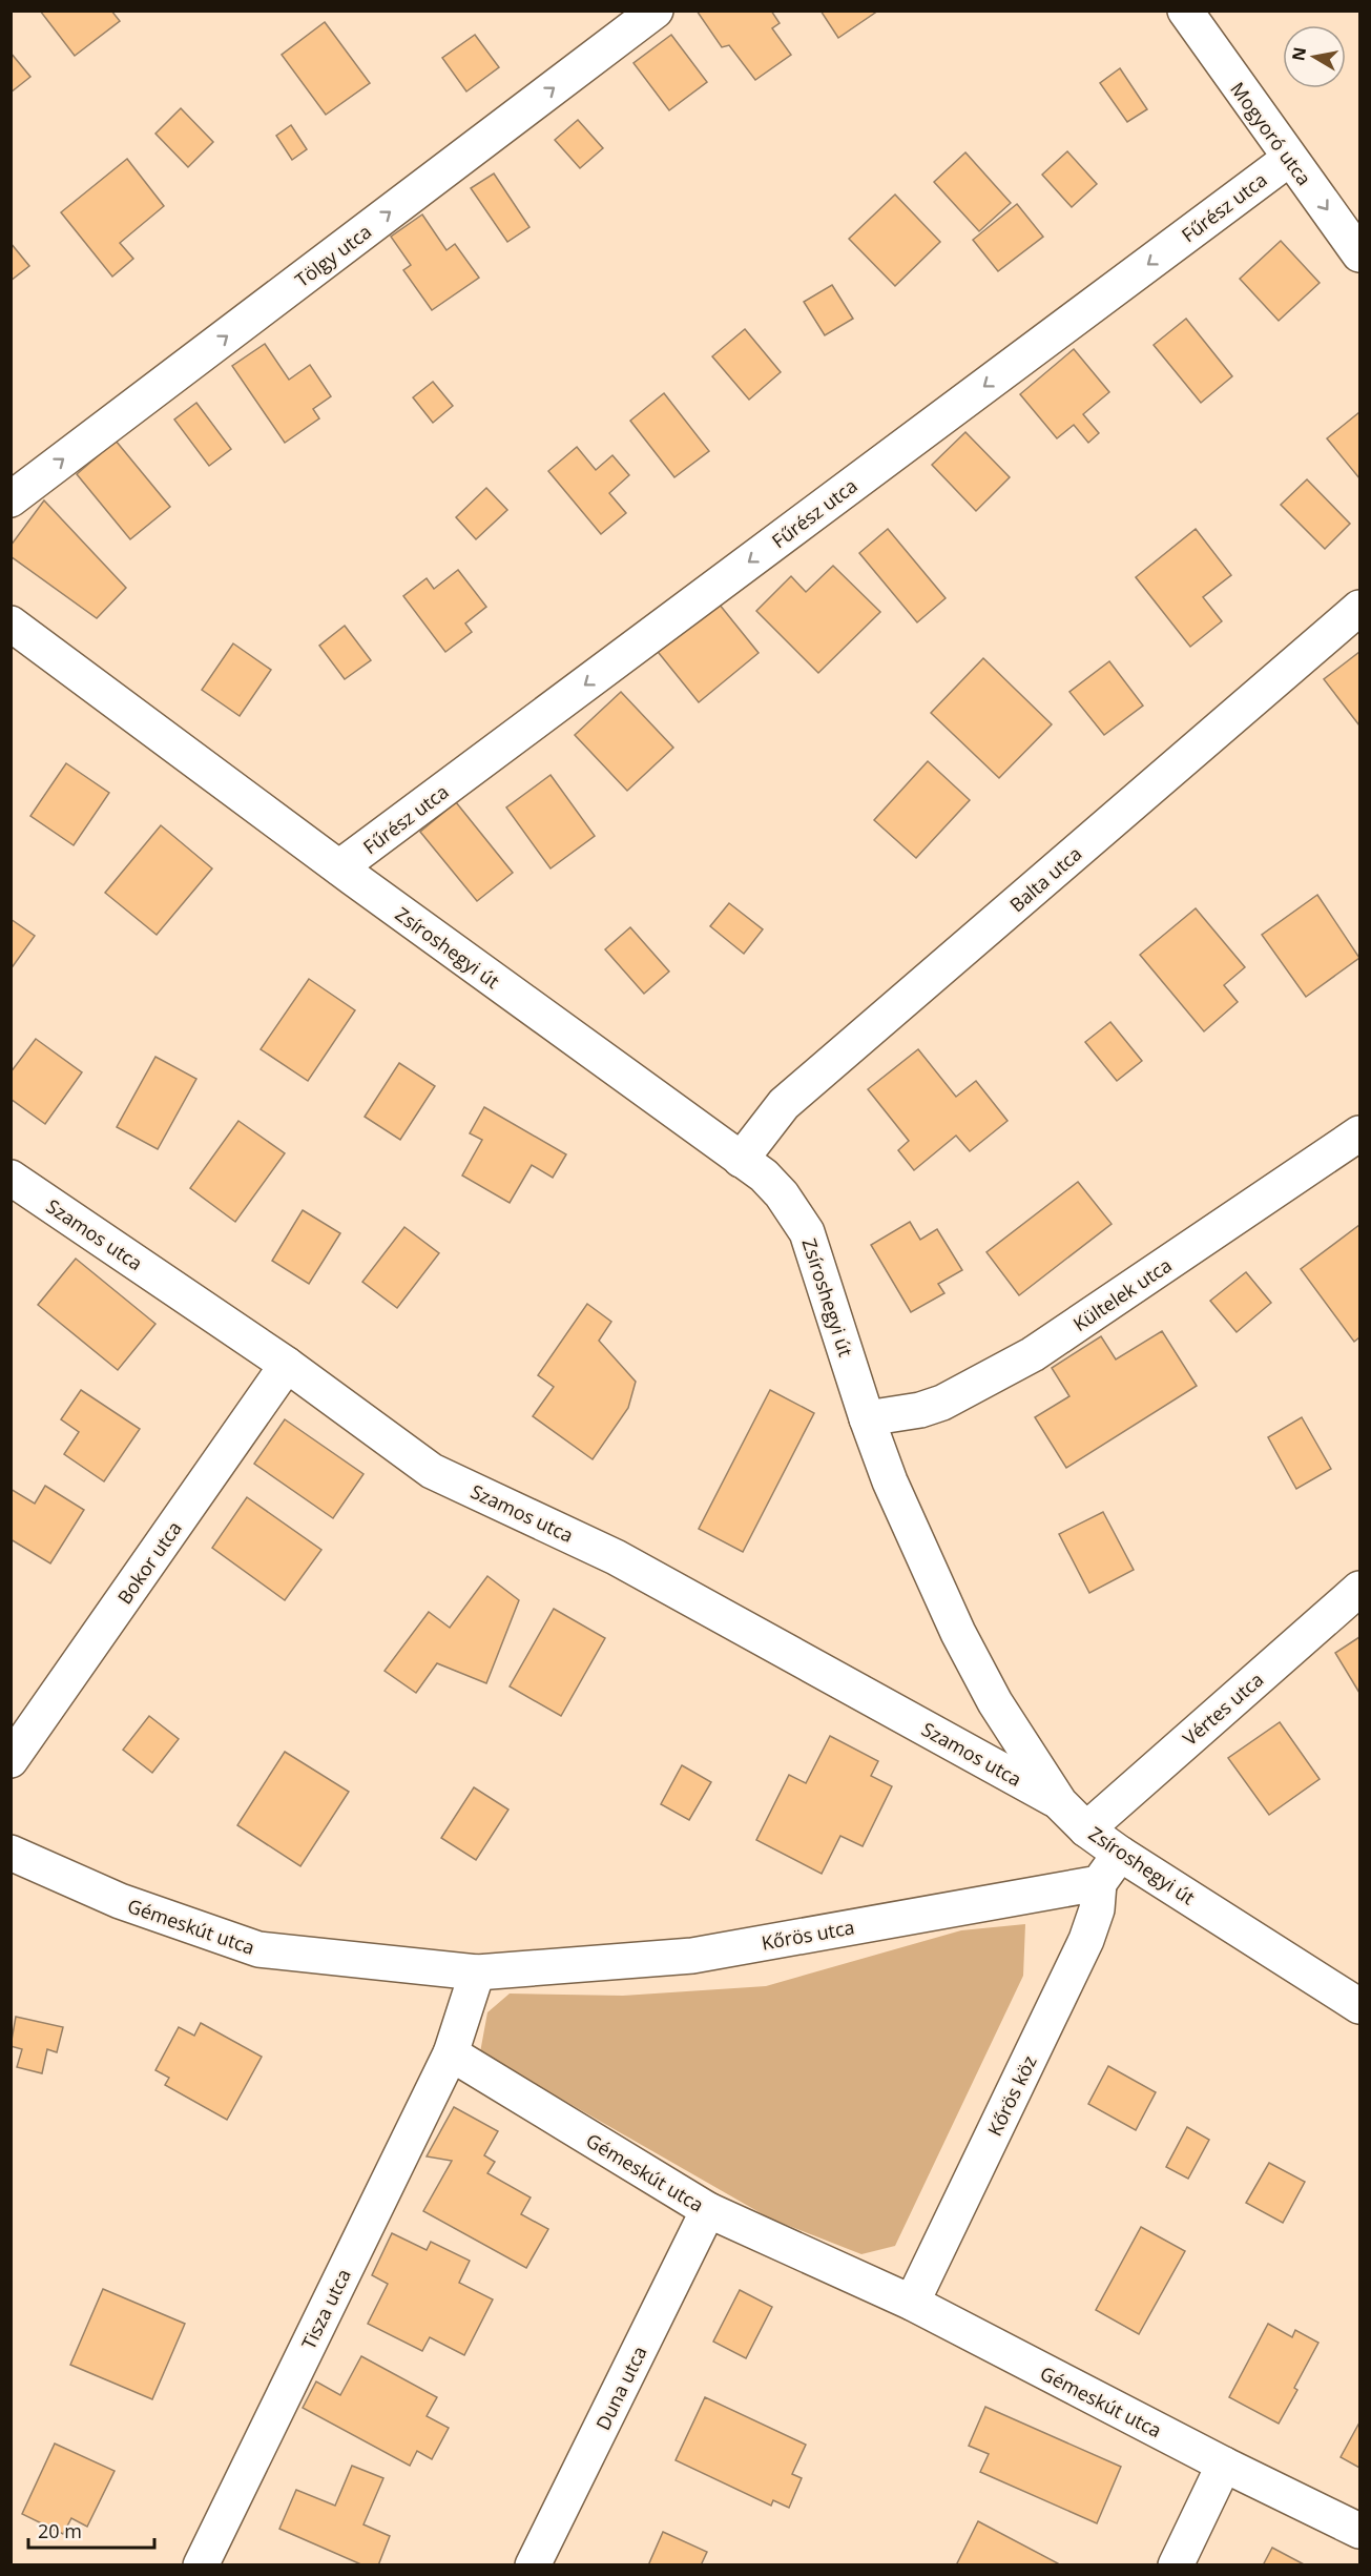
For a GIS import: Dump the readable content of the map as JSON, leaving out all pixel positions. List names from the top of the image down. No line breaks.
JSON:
{"streets":{"street":["Mogyoró utca","Fűrész utca","Tölgy utca","Balta utca","Zsíroshegyi út","Szamos utca","Kültelek utca","Bokor utca","Vértes utca","Gémeskút utca","Kőrös utca","Kőrös köz","Tisza utca","Duna utca"]},"crossings":[["Mogyoró utca","Fűrész utca"],["Fűrész utca","Zsíroshegyi út"],["Balta utca","Zsíroshegyi út"],["Zsíroshegyi út","Szamos utca"],["Zsíroshegyi út","Kültelek utca"],["Zsíroshegyi út","Vértes utca"],["Szamos utca","Bokor utca"],["Gémeskút utca","Kőrös utca"],["Gémeskút utca","Kőrös köz"],["Gémeskút utca","Tisza utca"],["Gémeskút utca","Duna utca"],["Kőrös utca","Kőrös köz"]],"one_way":["Mogyoró utca","Fűrész utca","Tölgy utca"],"scale_bar":"20 m","north":"left"}
